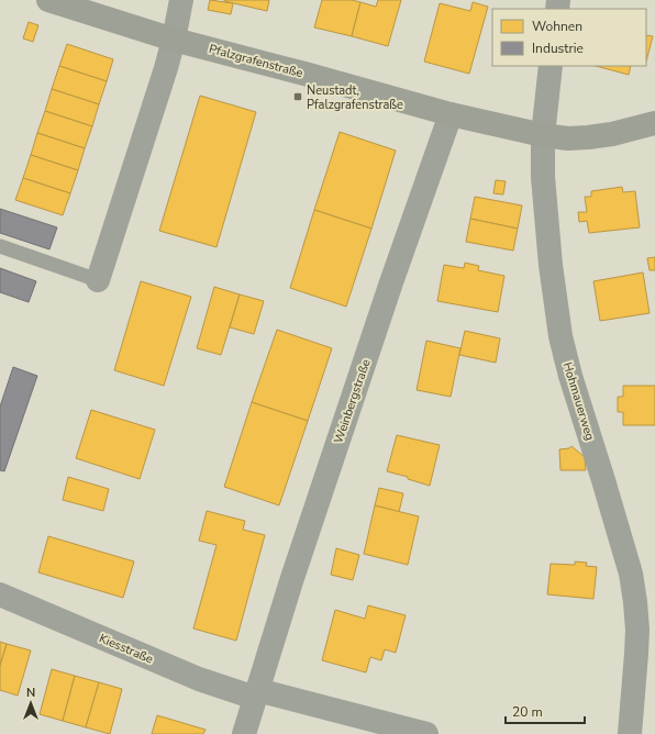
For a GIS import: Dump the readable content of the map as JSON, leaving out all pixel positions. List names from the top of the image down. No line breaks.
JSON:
{"streets":{"street":["Pfalzgrafenstraße","Weinbergstraße","Hohmauerweg","Kiesstraße"]},"crossings":[["Pfalzgrafenstraße","Weinbergstraße"],["Pfalzgrafenstraße","Hohmauerweg"],["Weinbergstraße","Kiesstraße"]],"places":{"transit":["Neustadt, Pfalzgrafenstraße"]},"legend":["Wohnen","Industrie"],"scale_bar":"20 m","north":"top"}
